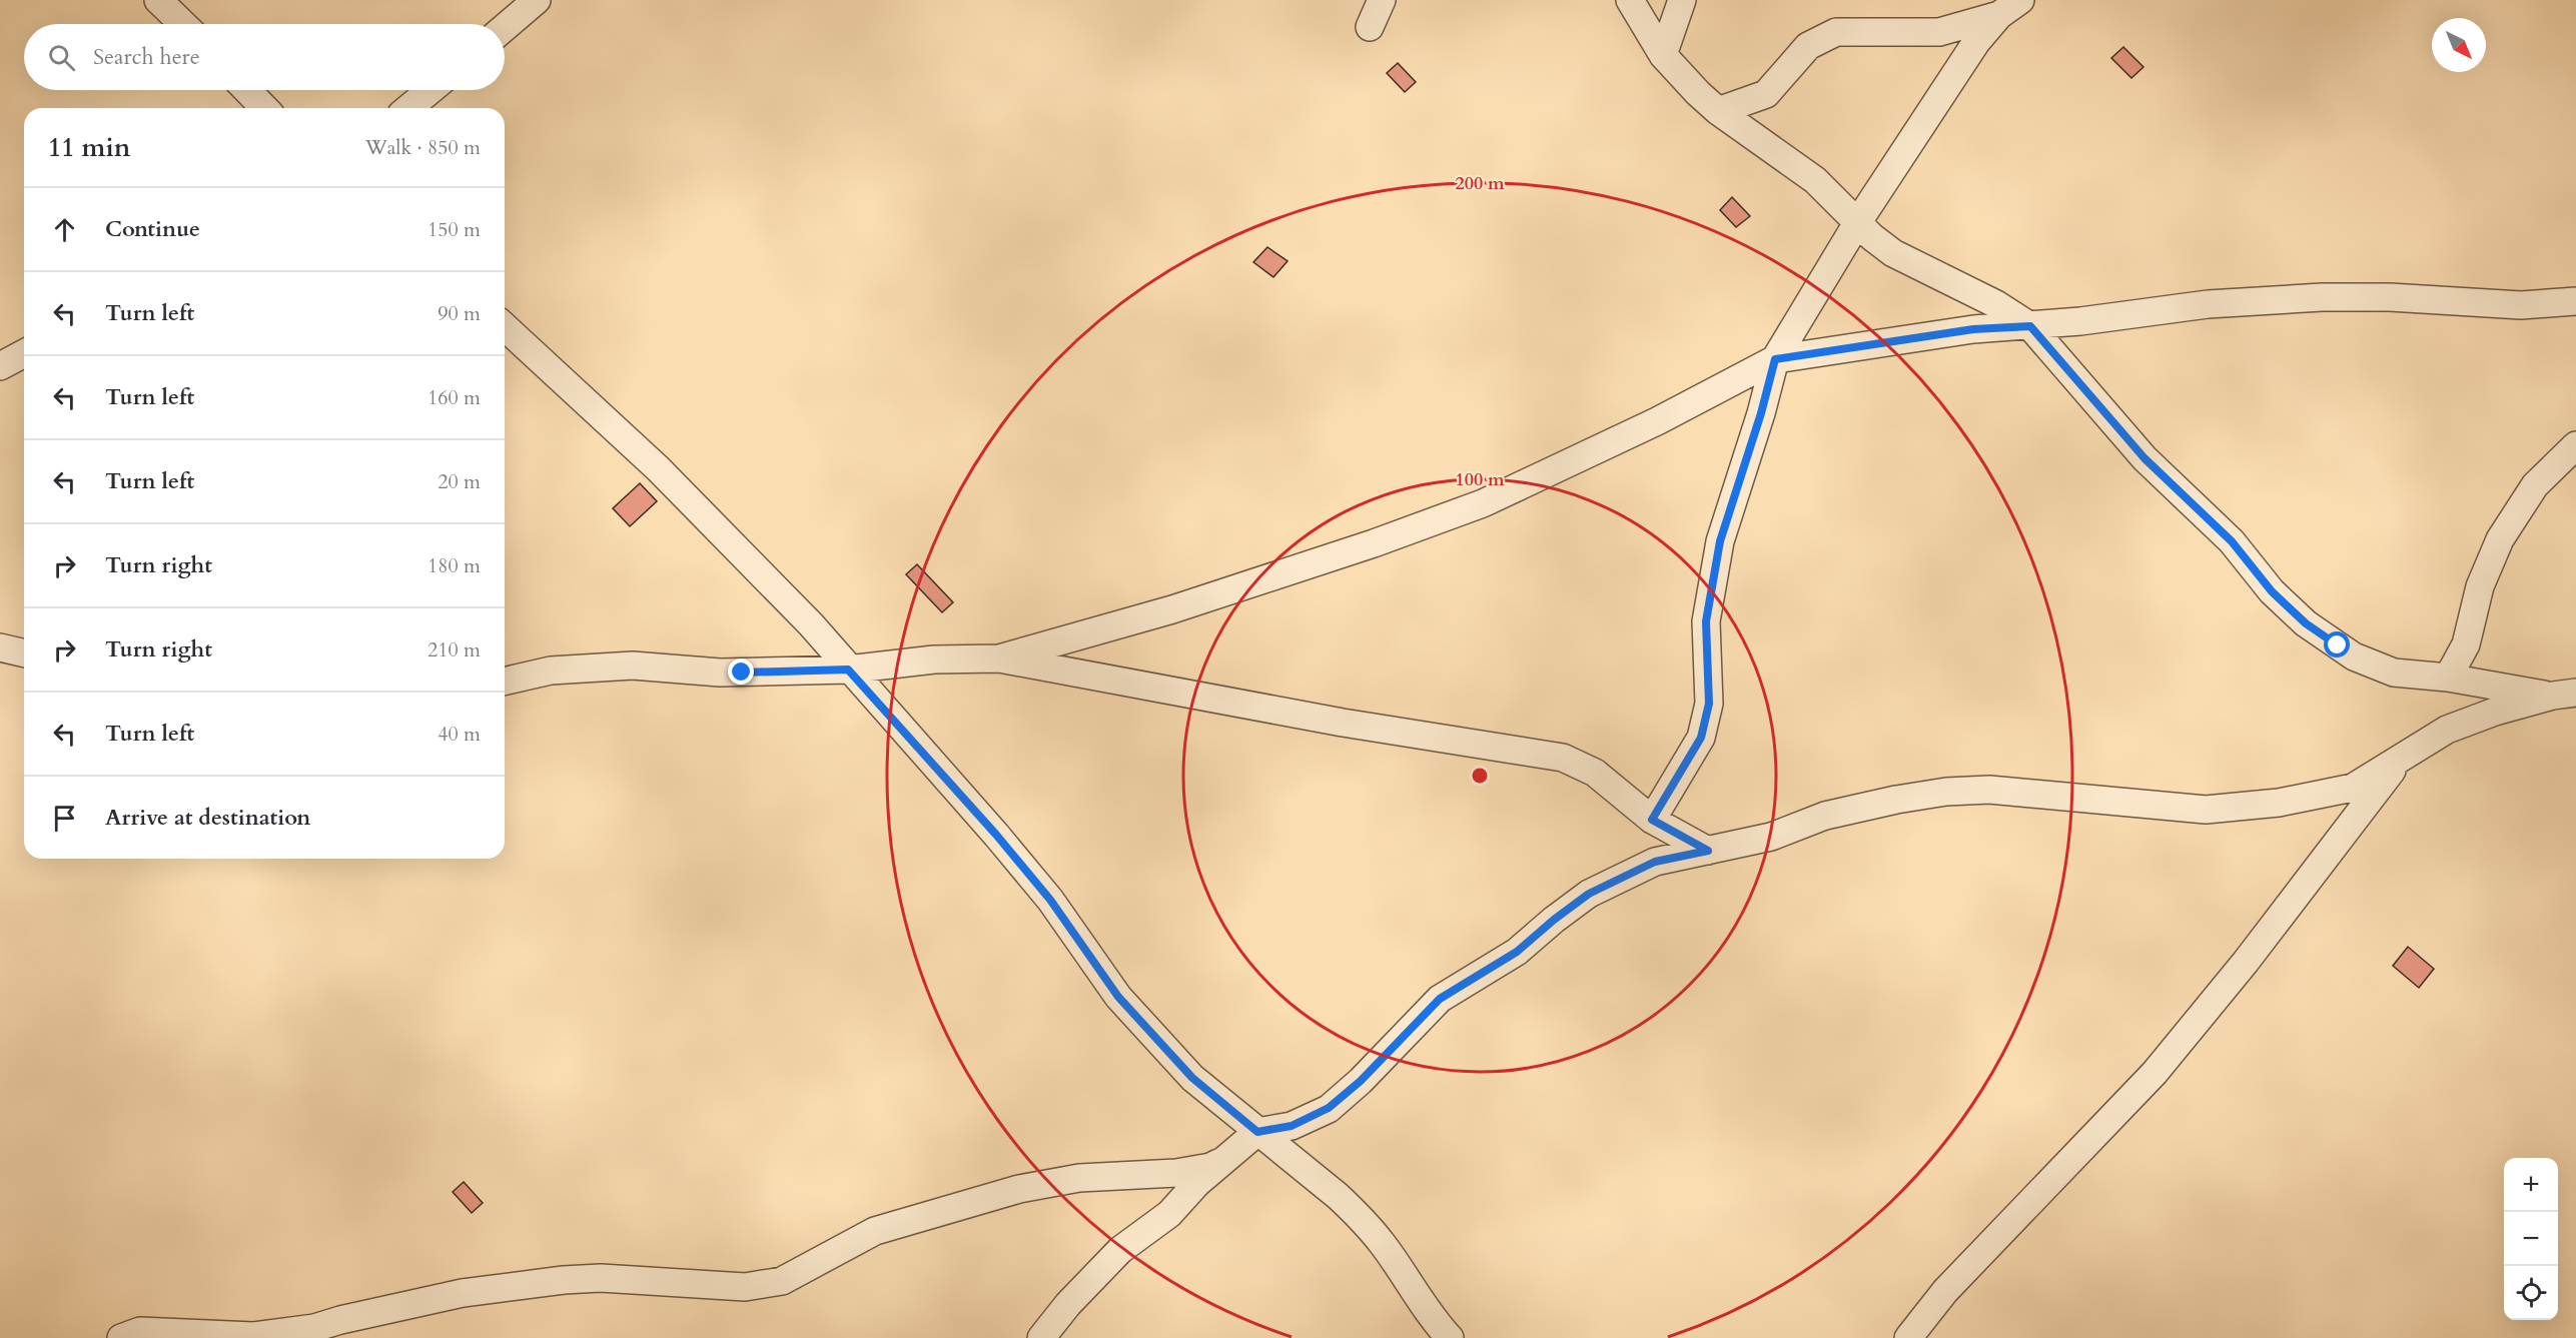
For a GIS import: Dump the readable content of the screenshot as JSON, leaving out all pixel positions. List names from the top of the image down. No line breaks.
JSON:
{"north":"bottom right","page":{"search":"Search here","heading":["11 min","Walk · 850 m"],"list":[["Continue","150 m"],["Turn left","90 m"],["Turn left","160 m"],["Turn left","20 m"],["Turn right","180 m"],["Turn right","210 m"],["Turn left","40 m"],"Arrive at destination"],"map_buttons":["+","−"]},"rings":["200 m","100 m"]}
